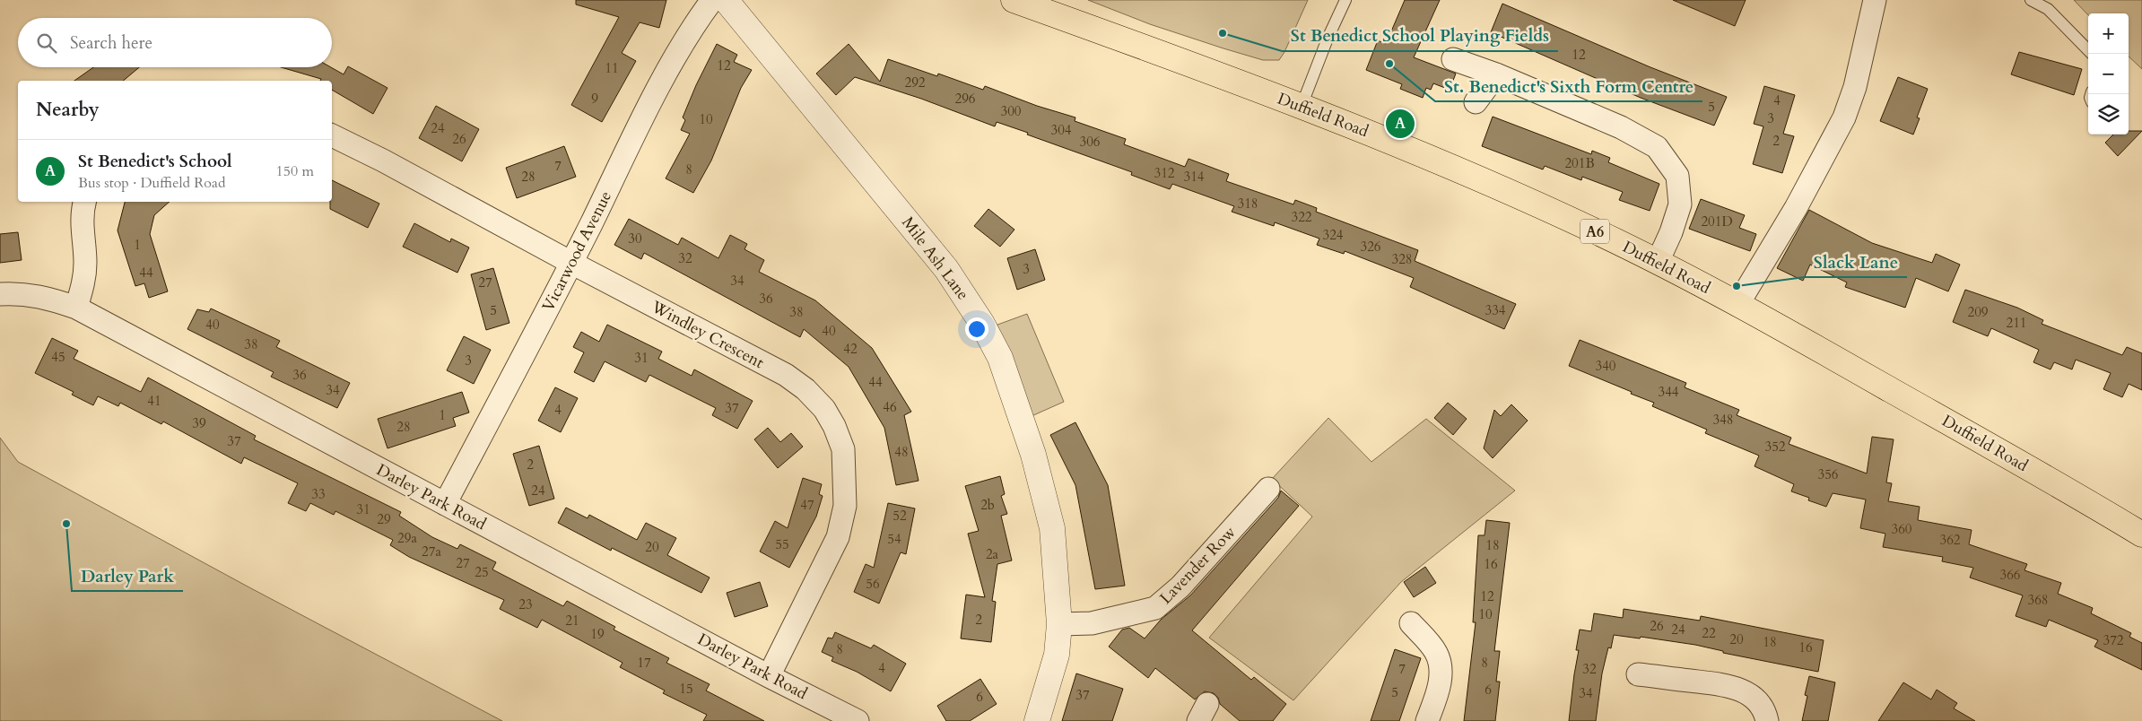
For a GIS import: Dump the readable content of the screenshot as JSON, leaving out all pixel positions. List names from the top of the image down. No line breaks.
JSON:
{"streets":{"main road":["Duffield Road","A6"],"street":["Vicarwood Avenue","Mile Ash Lane","Windley Crescent","Darley Park Road","Lavender Row"]},"crossings":[["Vicarwood Avenue","Windley Crescent"],["Vicarwood Avenue","Darley Park Road"],["Mile Ash Lane","Lavender Row"],["Windley Crescent","Darley Park Road"]],"places":["St Benedict School Playing Fields","St. Benedict's Sixth Form Centre","Slack Lane","Darley Park"],"house_numbers":["12","12","11","292","9","296","4","5","300","3","10","24","304","26","2","306","201B","7","8","312","28","314","318","322","201D","324","30","1","326","32","328","3","44","34","27","36","5","334","38","209","211","40","40","38","42","45","31","3","340","36","44","34","344","41","46","37","4","1","348","39","28","37","352","48","2","356","24","33","47","2b","31","52","29","360","29a","54","362","55","18","20","27a","2a","27","16","25","366","56","12","368","23","10","2","21","26","24","22","19","20","372","18","16","8","17","8","4","7","32","15","6","5","34","37","6"],"page":{"map_buttons":["+","−"],"search":"Search here","heading":"Nearby","pins":"A","list":[{"mark":"A","name":"St Benedict's School","note":"Bus stop · Duffield Road","value":"150 m"}]}}
